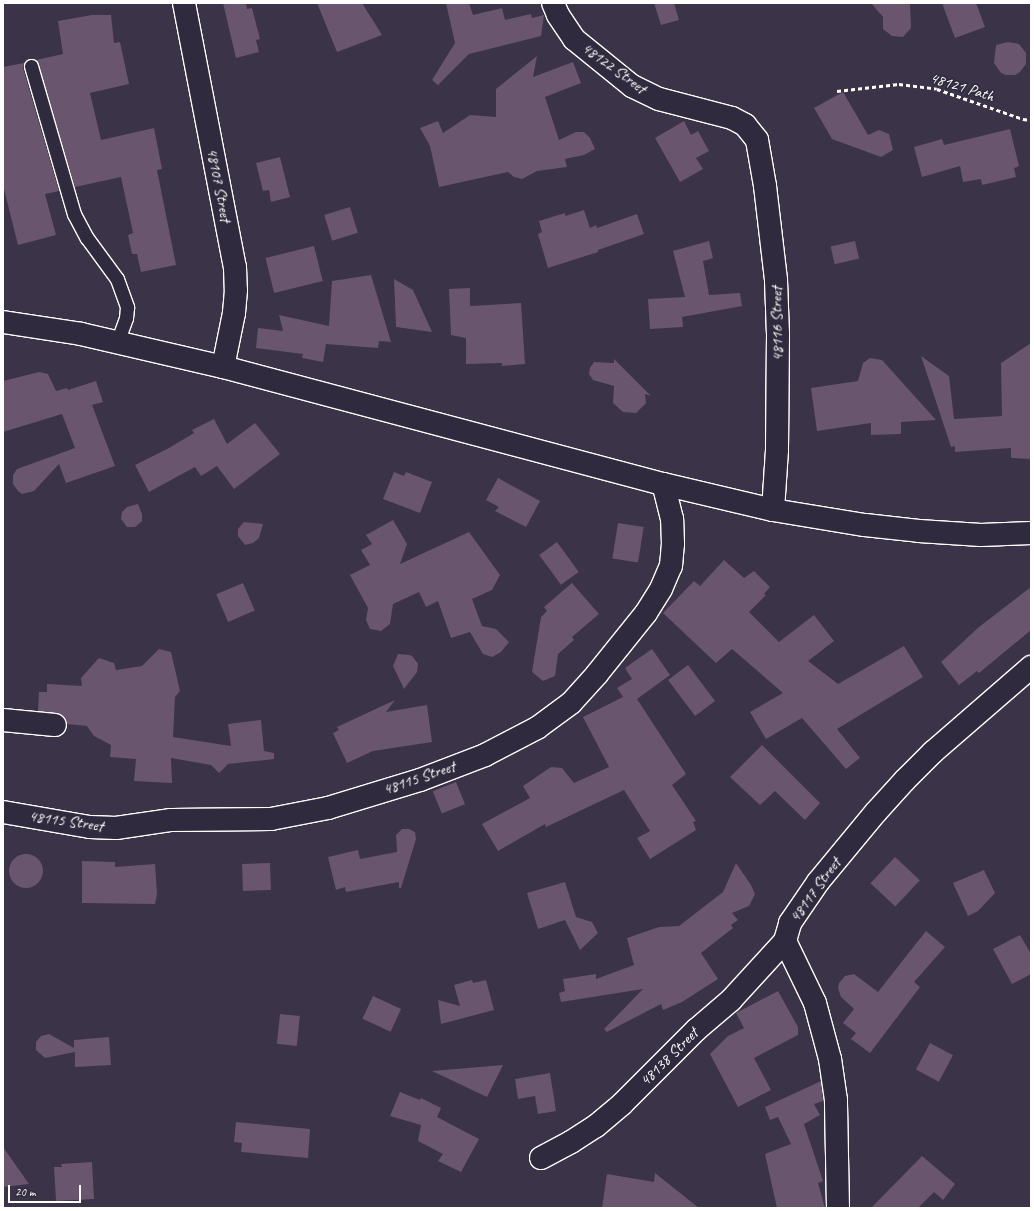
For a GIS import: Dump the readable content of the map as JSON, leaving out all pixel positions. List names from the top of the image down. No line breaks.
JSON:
{"streets":{"street":["48122 Street","48107 Street","48116 Street","48115 Street","48117 Street","48138 Street"],"path":["48121 Path"]},"crossings":[["48122 Street","48116 Street"],["48117 Street","48138 Street"]],"scale_bar":"20 m"}
